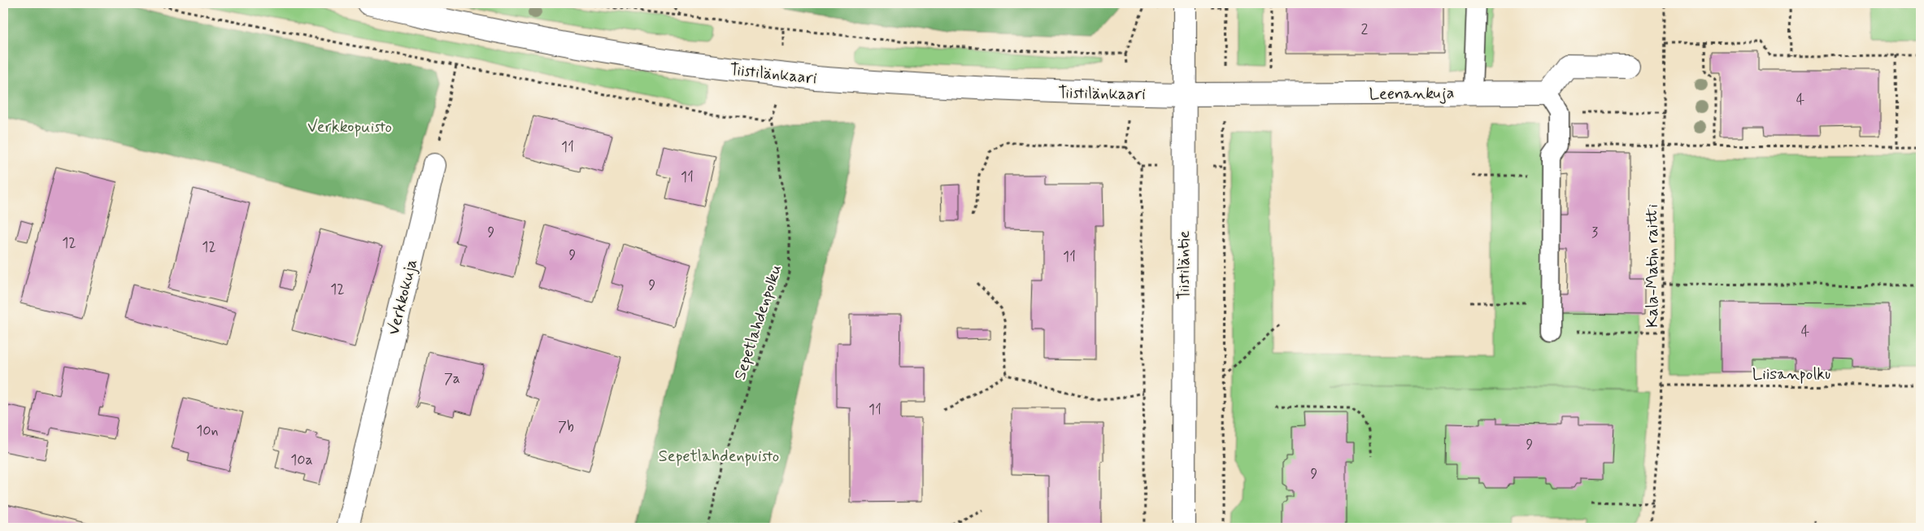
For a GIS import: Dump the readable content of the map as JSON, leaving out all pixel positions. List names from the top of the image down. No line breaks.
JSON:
{"streets":{"street":["Tiistilänkaari","Leenankuja","Tiistiläntie","Verkkokuja"],"path":["Kala-Matin raitti","Sepetlahdenpolku","Liisanpolku"]},"crossings":[["Tiistilänkaari","Leenankuja"],["Tiistilänkaari","Tiistiläntie"],["Leenankuja","Tiistiläntie"],["Kala-Matin raitti","Liisanpolku"]],"parks":["Verkkopuisto","Sepetlahdenpuisto"],"house_numbers":["2","4","11","11","9","3","12","12","9","11","9","12","4","7a","11","7b","10n","9","10a","9"]}
